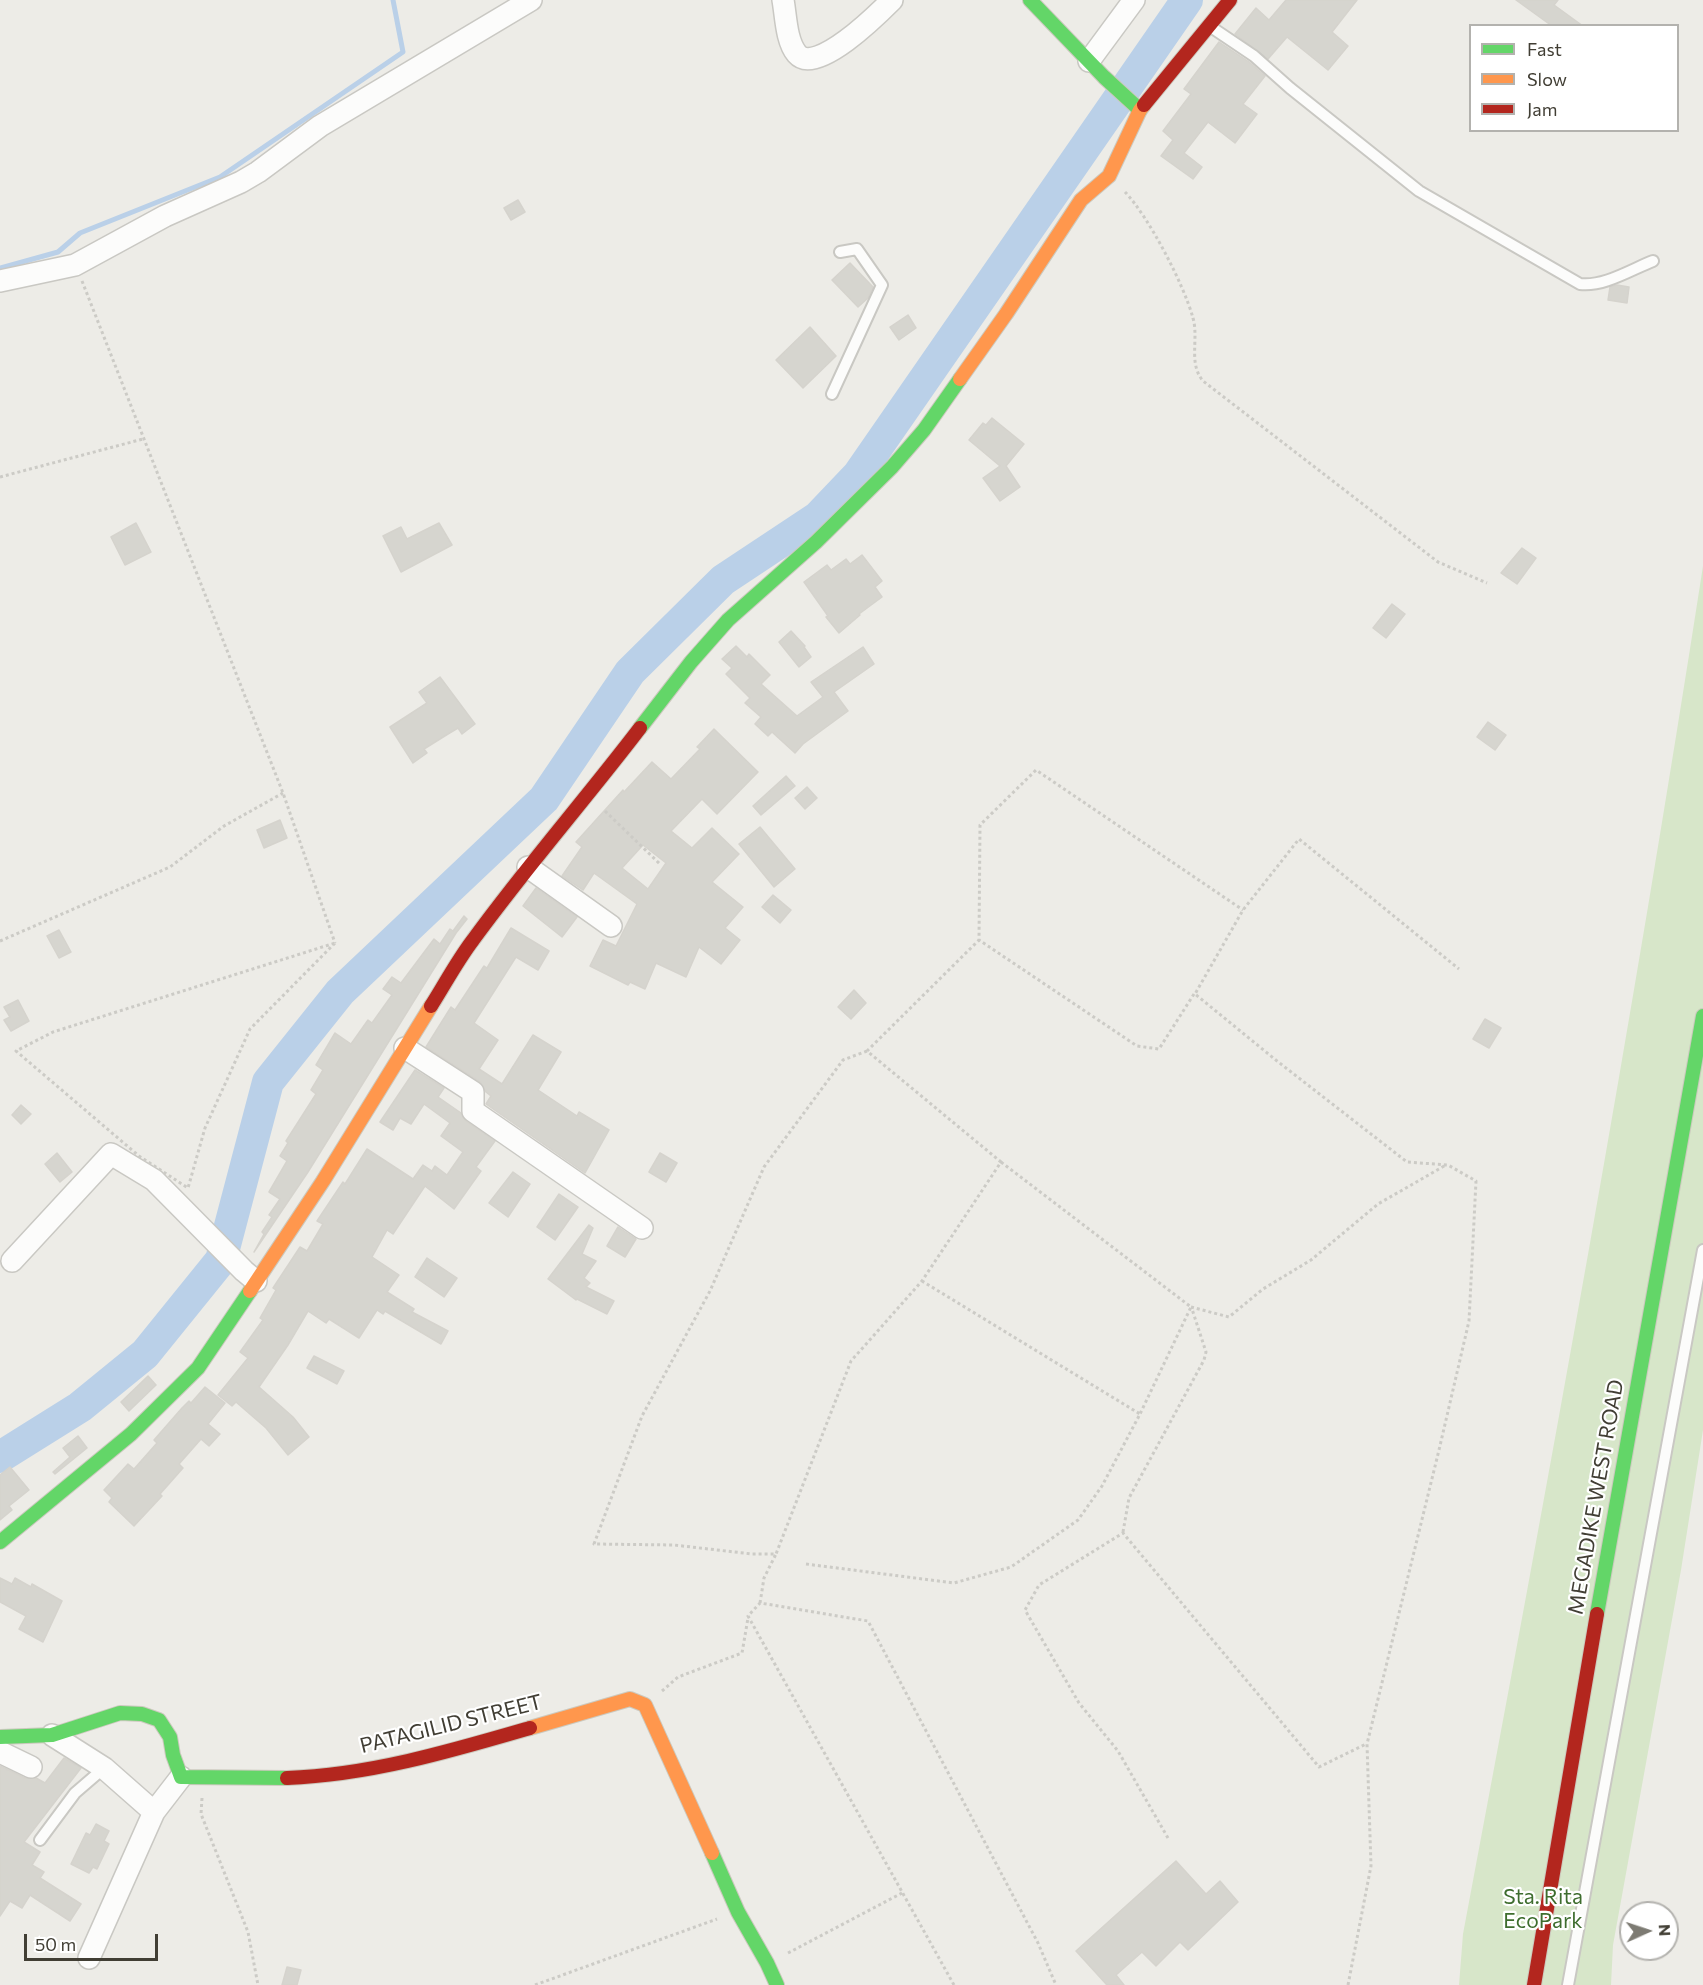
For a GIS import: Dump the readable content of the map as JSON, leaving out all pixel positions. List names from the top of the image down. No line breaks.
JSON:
{"streets":{"street":["MEGADIKE WEST ROAD","PATAGILID STREET"]},"parks":["Sta. Rita EcoPark"],"legend":["Fast","Slow","Jam"],"scale_bar":"50 m","north":"right"}
